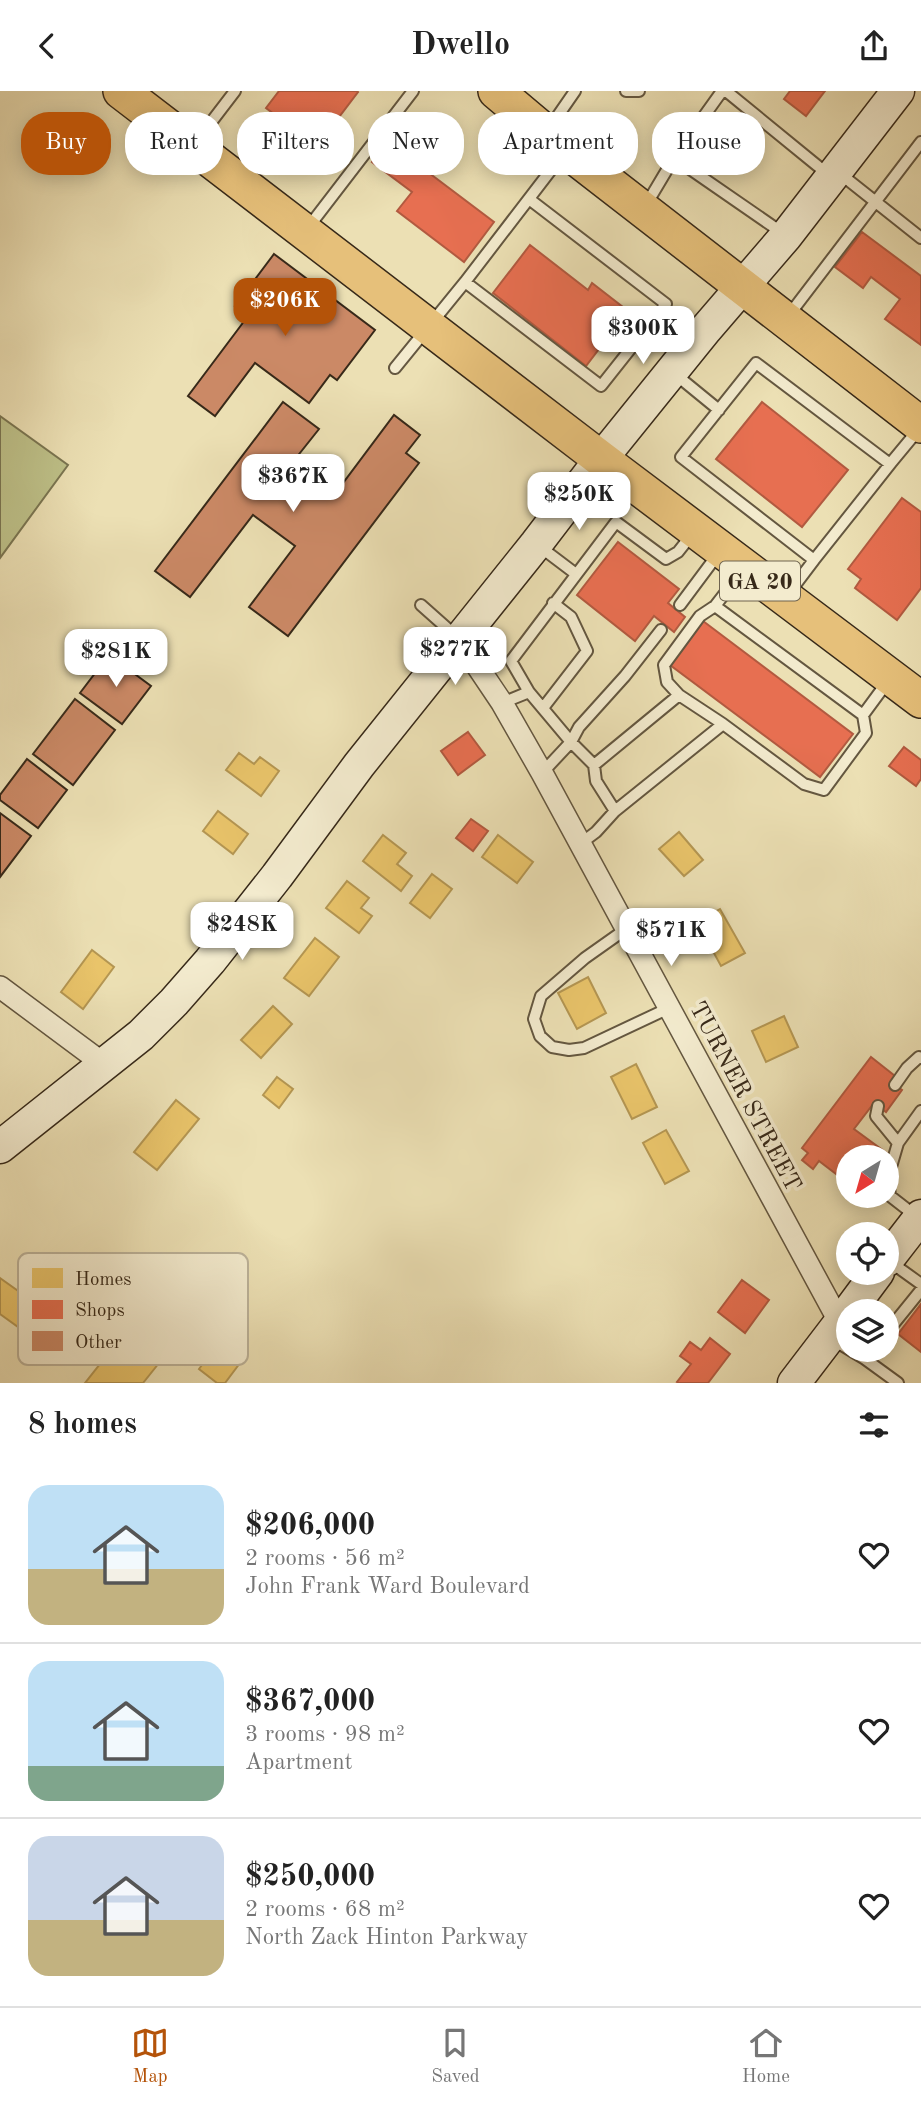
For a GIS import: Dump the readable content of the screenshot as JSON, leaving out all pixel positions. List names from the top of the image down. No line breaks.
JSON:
{"streets":{"main road":["GA 20"],"street":["TURNER STREET"]},"legend":["Homes","Shops","Other"],"north":"bottom left","page":{"header":"Dwello","chip":["Buy","Rent","Filters","New","Apartment","House"],"price":["$206K","$300K","$367K","$250K","$277K","$281K","$248K","$571K"],"heading":"8 homes","list":[{"name":"$206,000","note":"2 rooms · 56 m² · John Frank Ward Boulevard"},{"name":"$367,000","note":"3 rooms · 98 m² · Apartment"},{"name":"$250,000","note":"2 rooms · 68 m² · North Zack Hinton Parkway"}],"tabs":["Map","Saved","Home"]}}
